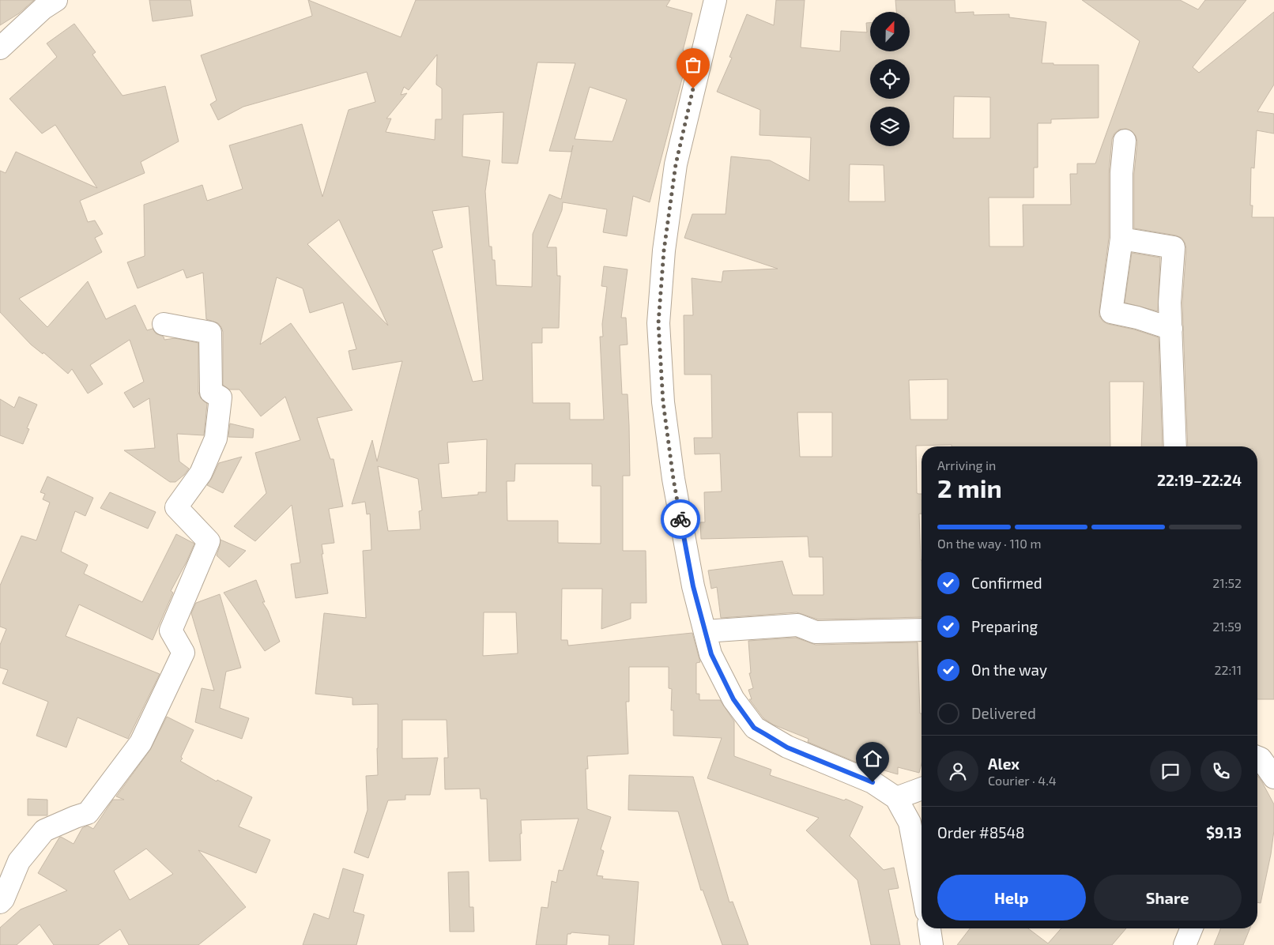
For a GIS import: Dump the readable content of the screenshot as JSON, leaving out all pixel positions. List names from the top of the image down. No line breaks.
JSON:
{"north":"top","page":{"heading":["2 min","Arriving in","22:19–22:24"],"panel":["Alex","Courier · 4.4","Order #8548","$9.13"],"bar":"On the way · 110 m","list":[["Confirmed","21:52"],["Preparing","21:59"],["On the way","22:11"],"Delivered"],"buttons":["Help","Share"]}}
